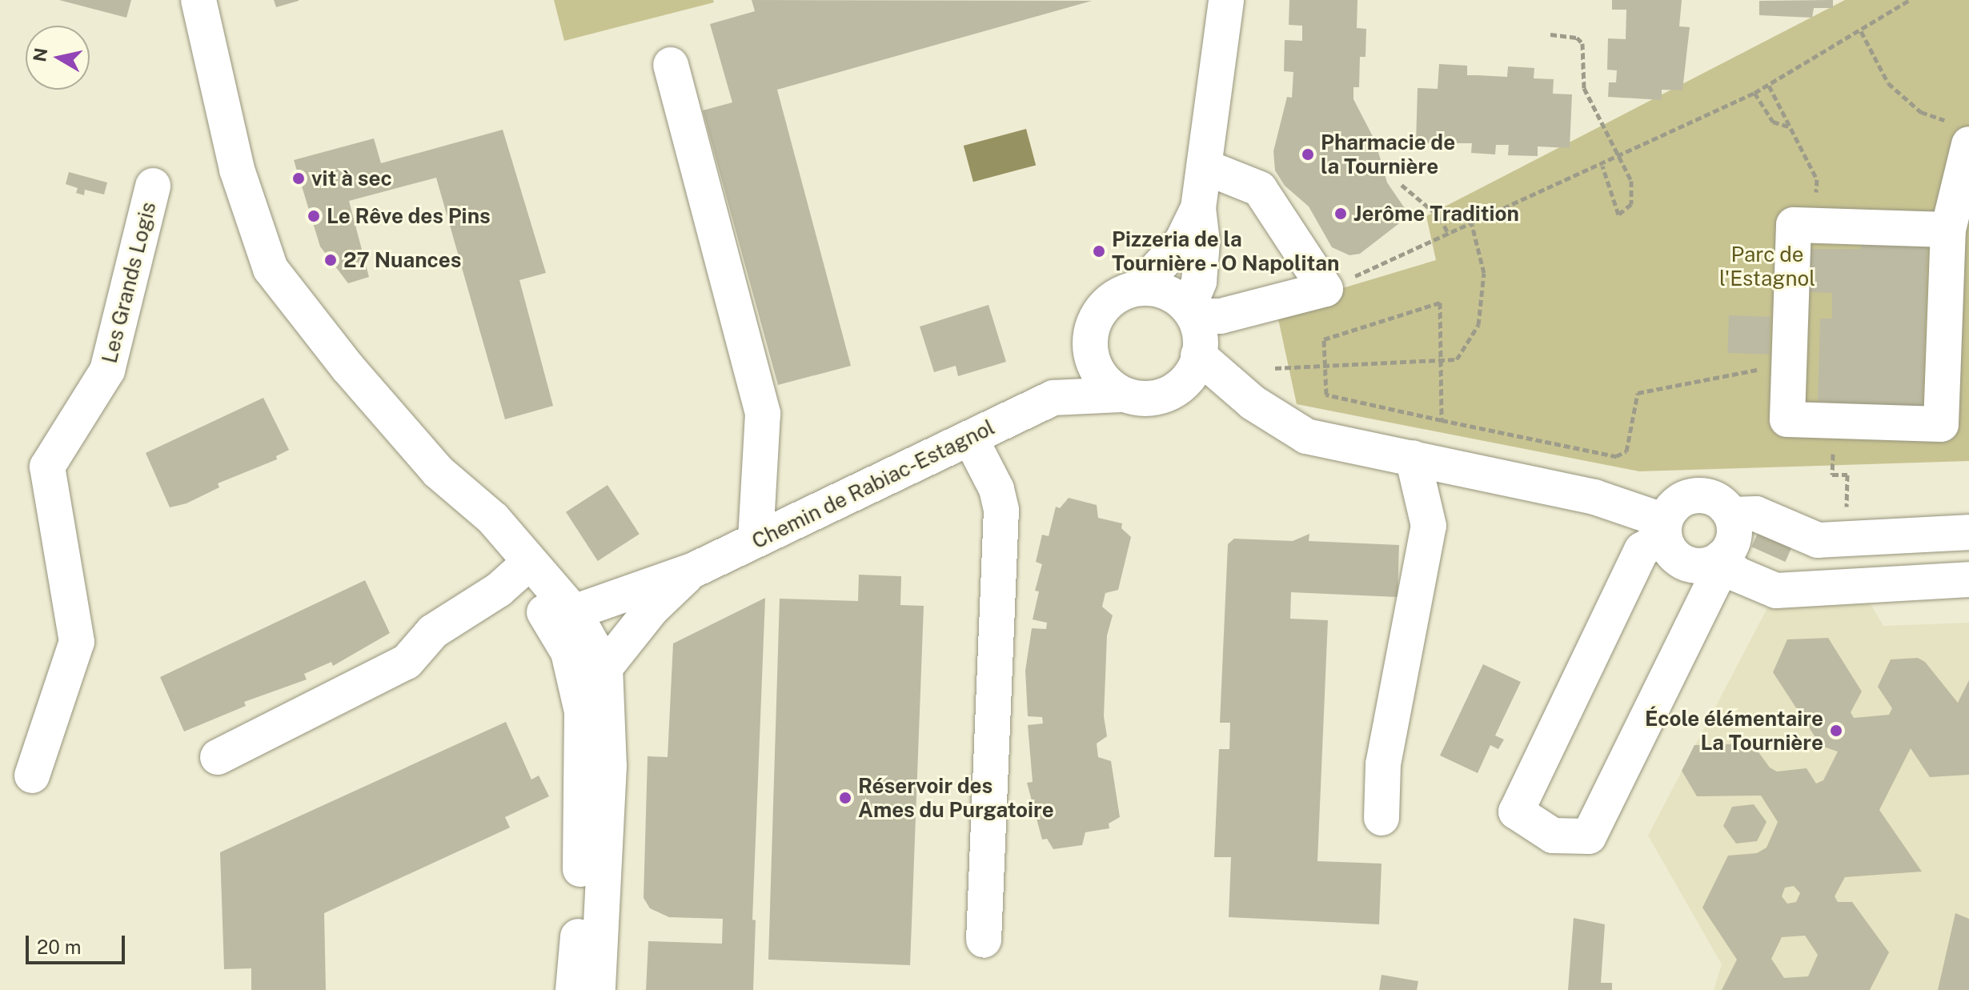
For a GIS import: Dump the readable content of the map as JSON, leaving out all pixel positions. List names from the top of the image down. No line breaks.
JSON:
{"streets":{"street":["Les Grands Logis","Chemin de Rabiac-Estagnol"]},"parks":["Parc de l'Estagnol"],"places":["Pharmacie de la Tournière","vit à sec","Jerôme Tradition","Le Rêve des Pins","Pizzeria de la Tournière - O Napolitan","27 Nuances","École élémentaire La Tournière","Réservoir des Ames du Purgatoire"],"scale_bar":"20 m","north":"left"}
